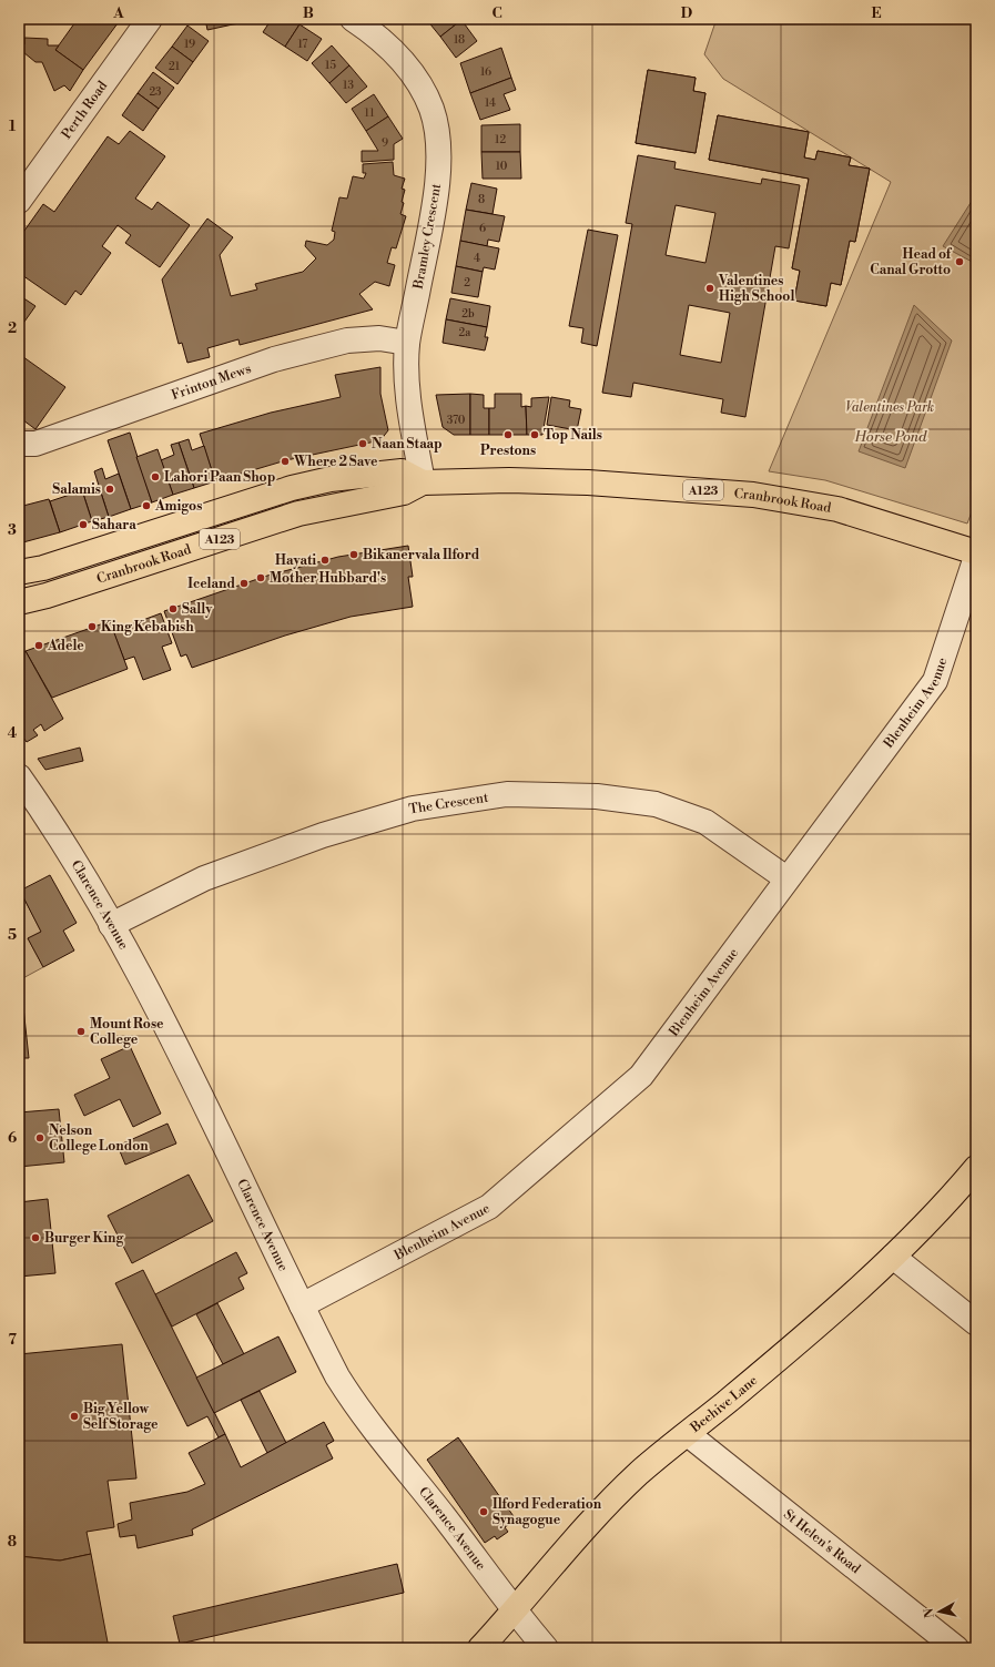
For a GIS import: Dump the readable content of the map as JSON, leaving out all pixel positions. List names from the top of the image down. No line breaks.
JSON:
{"streets":{"main road":["A123","Cranbrook Road","Beehive Lane"],"street":["Perth Road","Bramley Crescent","Frinton Mews","Blenheim Avenue","The Crescent","Clarence Avenue","St Helen's Road"]},"crossings":[["Bramley Crescent","Frinton Mews"],["Bramley Crescent","Cranbrook Road"],["Blenheim Avenue","The Crescent"],["Blenheim Avenue","Clarence Avenue"],["The Crescent","Clarence Avenue"],["Clarence Avenue","Beehive Lane"],["Beehive Lane","St Helen's Road"]],"water":["Horse Pond"],"parks":["Valentines Park"],"places":["Head of Canal Grotto","Valentines High School","Prestons","Top Nails","Naan Staap","Where 2 Save","Lahori Paan Shop","Salamis","Amigos","Sahara","Bikanervala Ilford","Hayati","Mother Hubbard's","Iceland","Sally","King Kebabish","Adele","Mount Rose College","Nelson College London","Burger King","Big Yellow Self Storage","Ilford Federation Synagogue"],"house_numbers":["18","19","17","15","21","16","13","23","14","11","12","9","10","8","6","4","2","2b","2a","370"],"north":"left","grid":{"columns":["A","B","C","D","E"],"rows":["1","2","3","4","5","6","7","8"]}}
